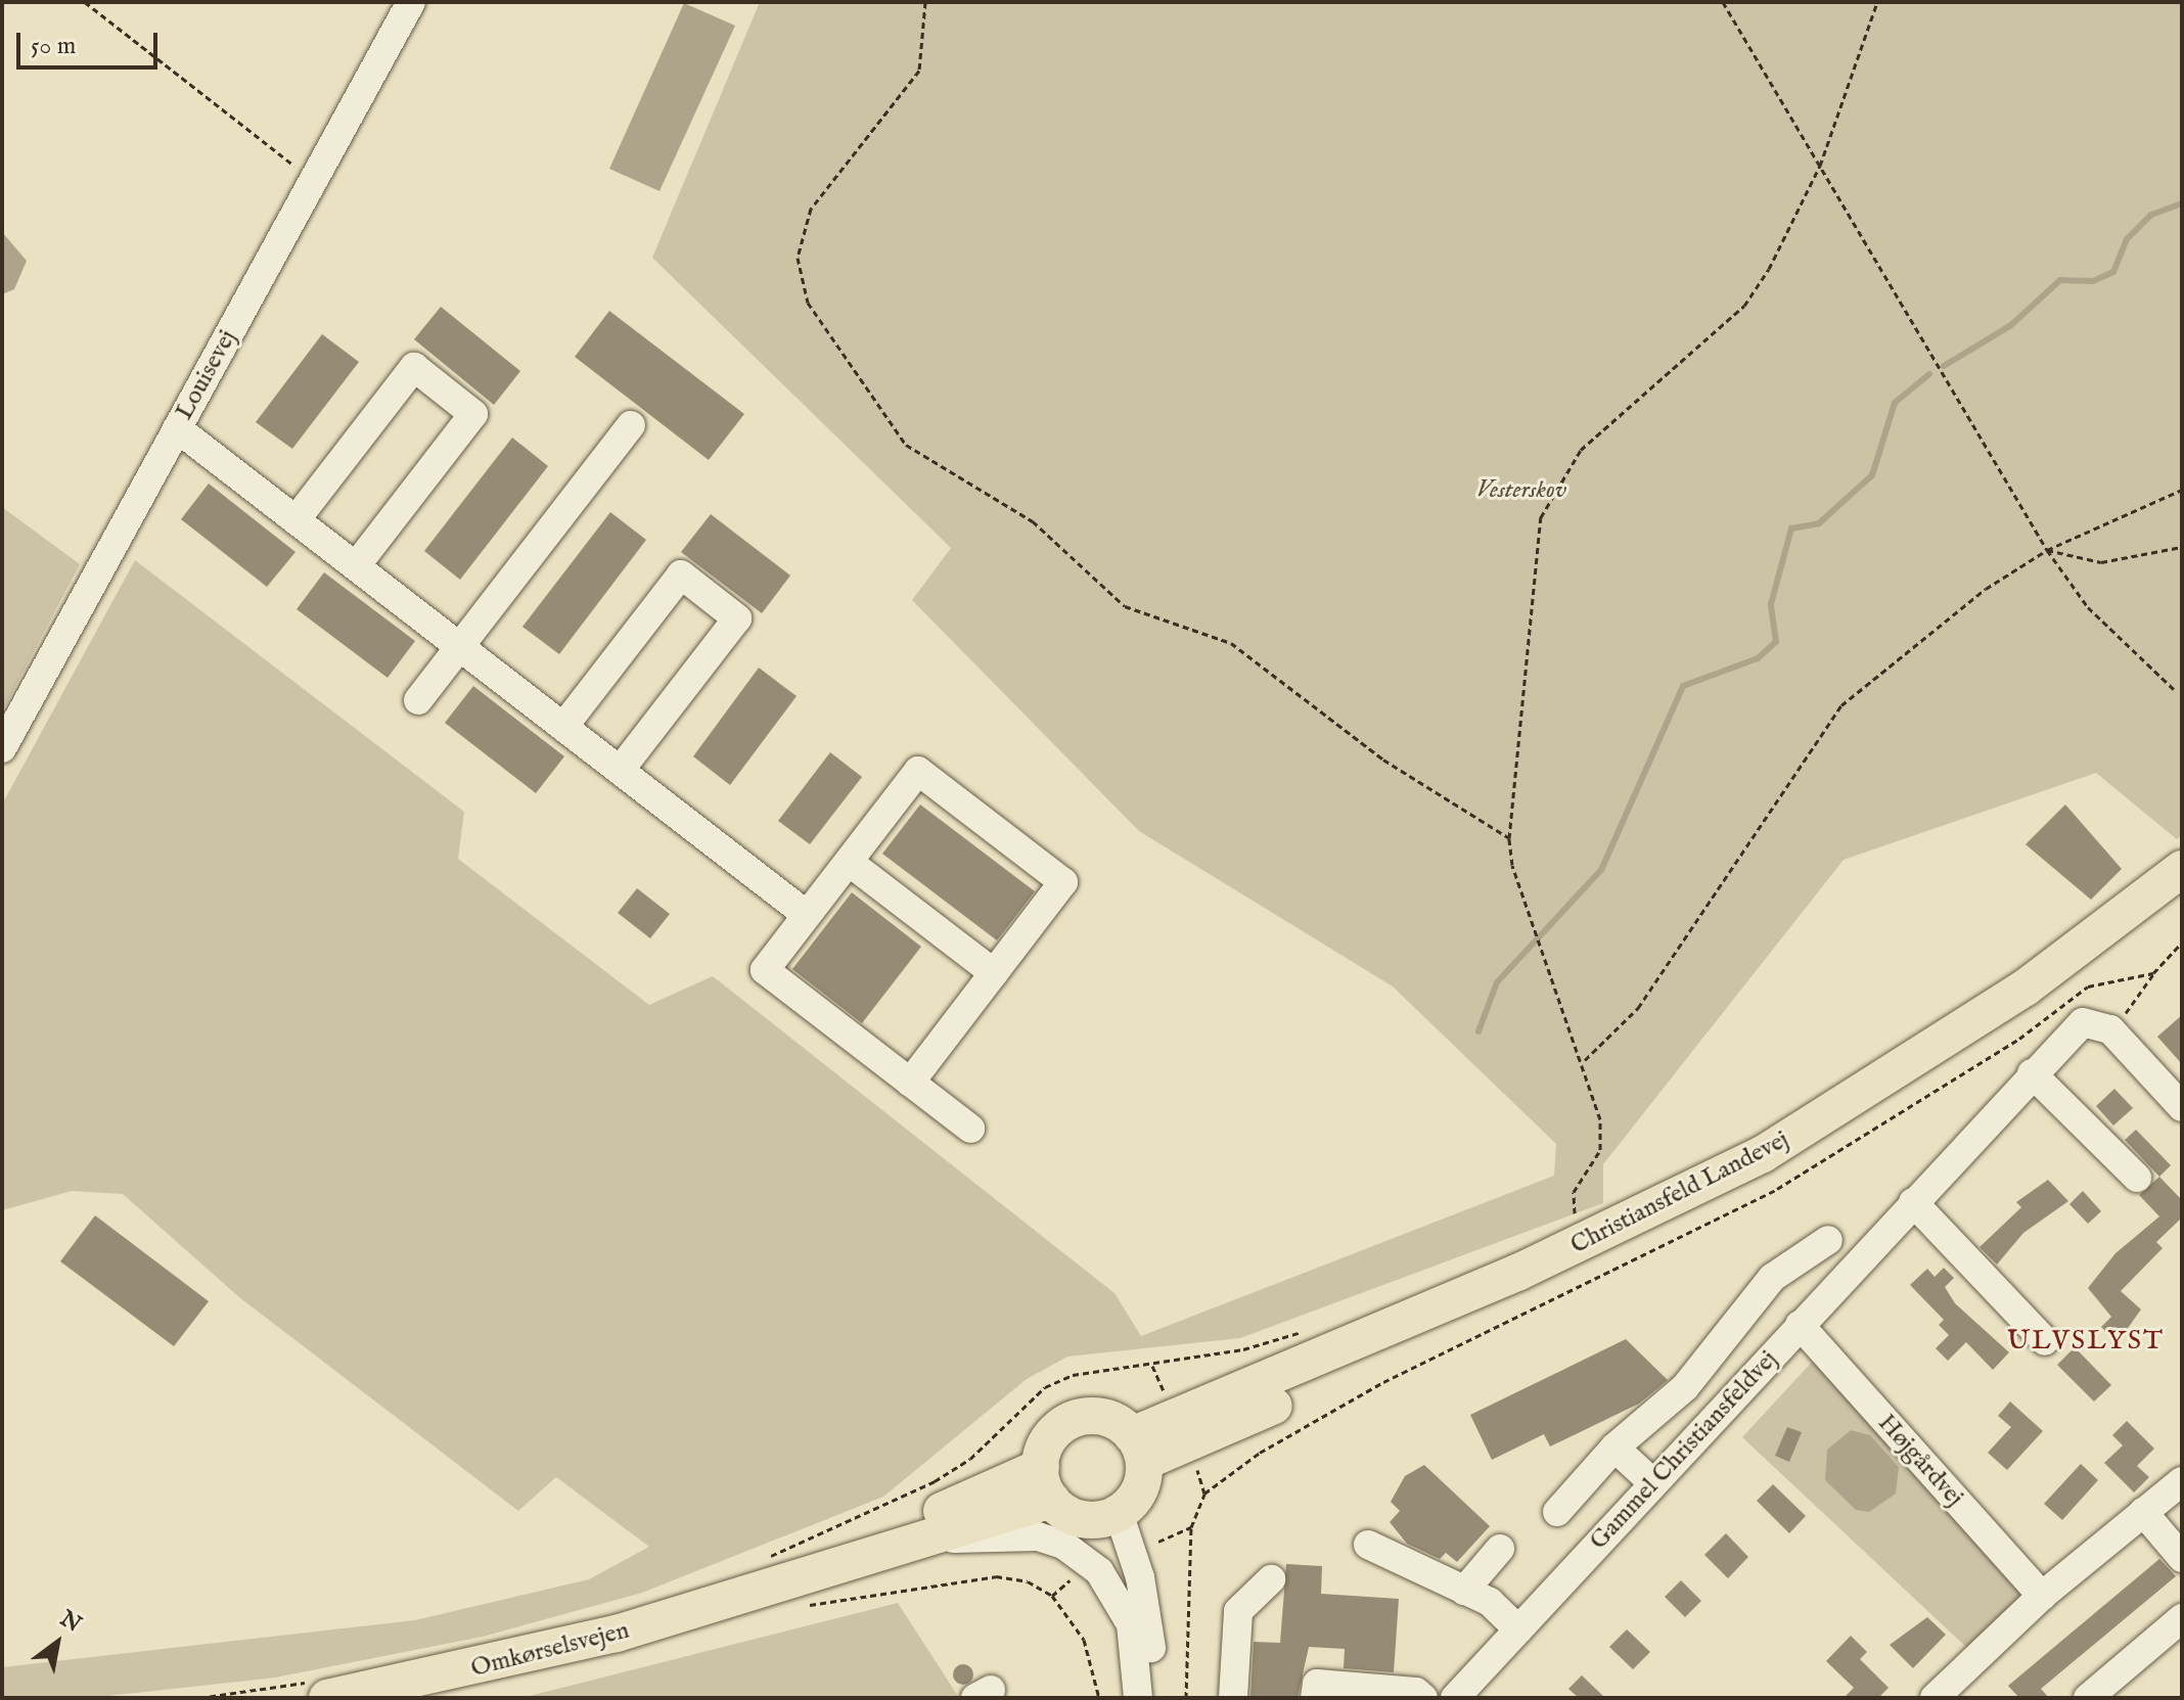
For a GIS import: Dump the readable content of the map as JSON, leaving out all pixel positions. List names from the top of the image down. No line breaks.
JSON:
{"streets":{"main road":["Christiansfeld Landevej","Omkørselsvejen"],"street":["Louisevej","Gammel Christiansfeldvej","Højgårdvej"]},"crossings":[["Christiansfeld Landevej","Omkørselsvejen"],["Gammel Christiansfeldvej","Højgårdvej"]],"districts":["ULVSLYST"],"parks":["Vesterskov"],"scale_bar":"50 m","north":"top right"}
